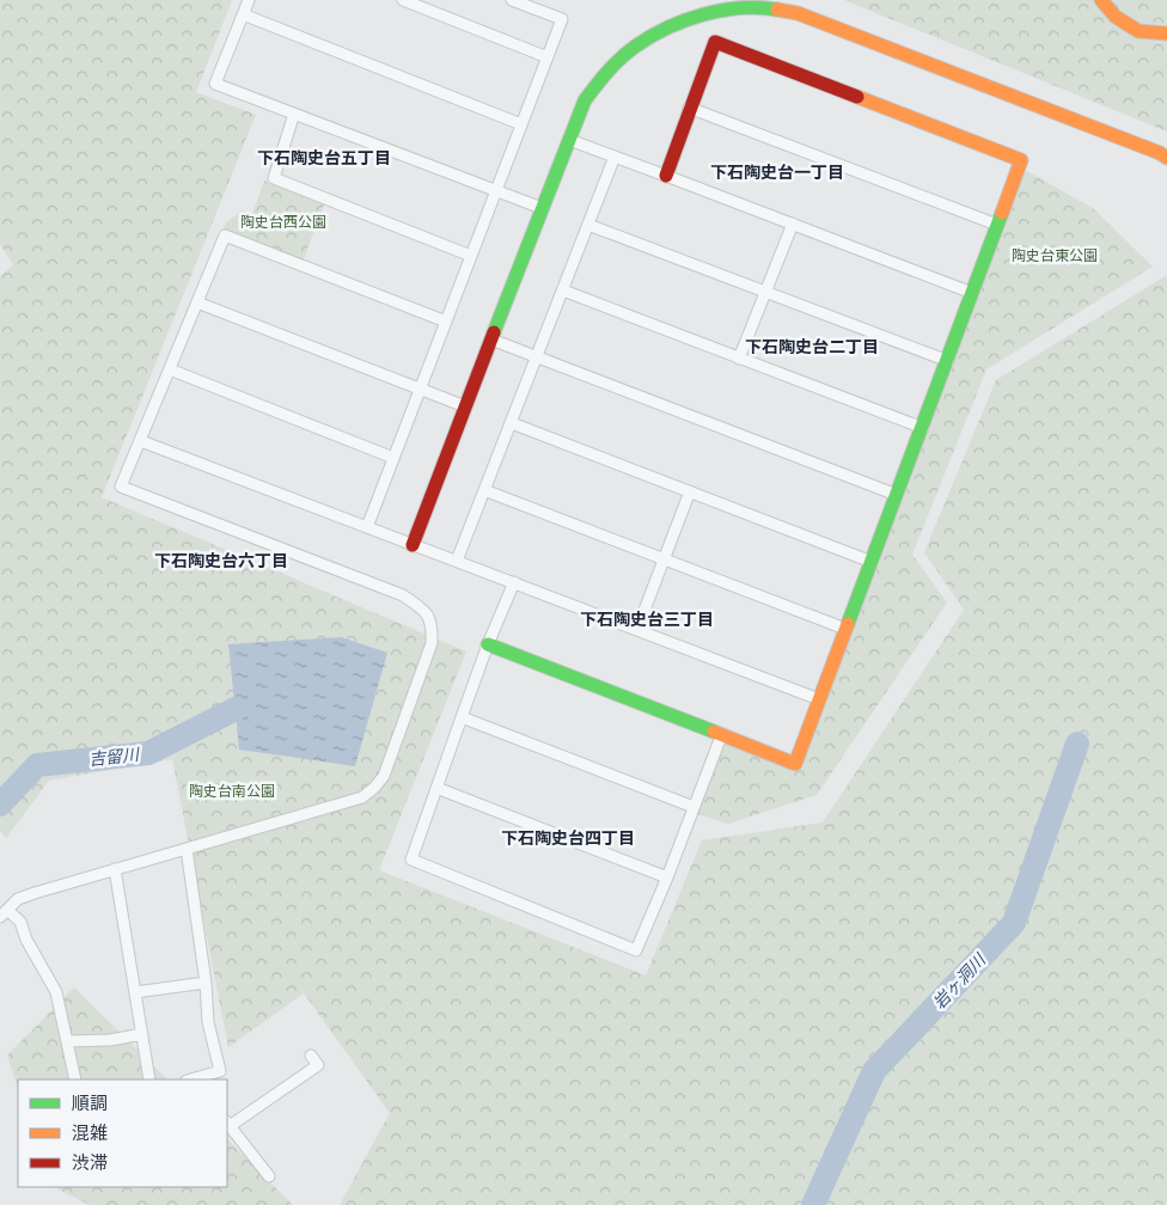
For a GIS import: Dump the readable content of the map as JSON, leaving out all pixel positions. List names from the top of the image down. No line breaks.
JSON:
{"districts":["下石陶史台五丁目","下石陶史台一丁目","下石陶史台二丁目","下石陶史台六丁目","下石陶史台三丁目","下石陶史台四丁目"],"water":["吉留川","岩ヶ洞川"],"parks":["陶史台西公園","陶史台東公園","陶史台南公園"],"legend":["順調","混雑","渋滞"]}
